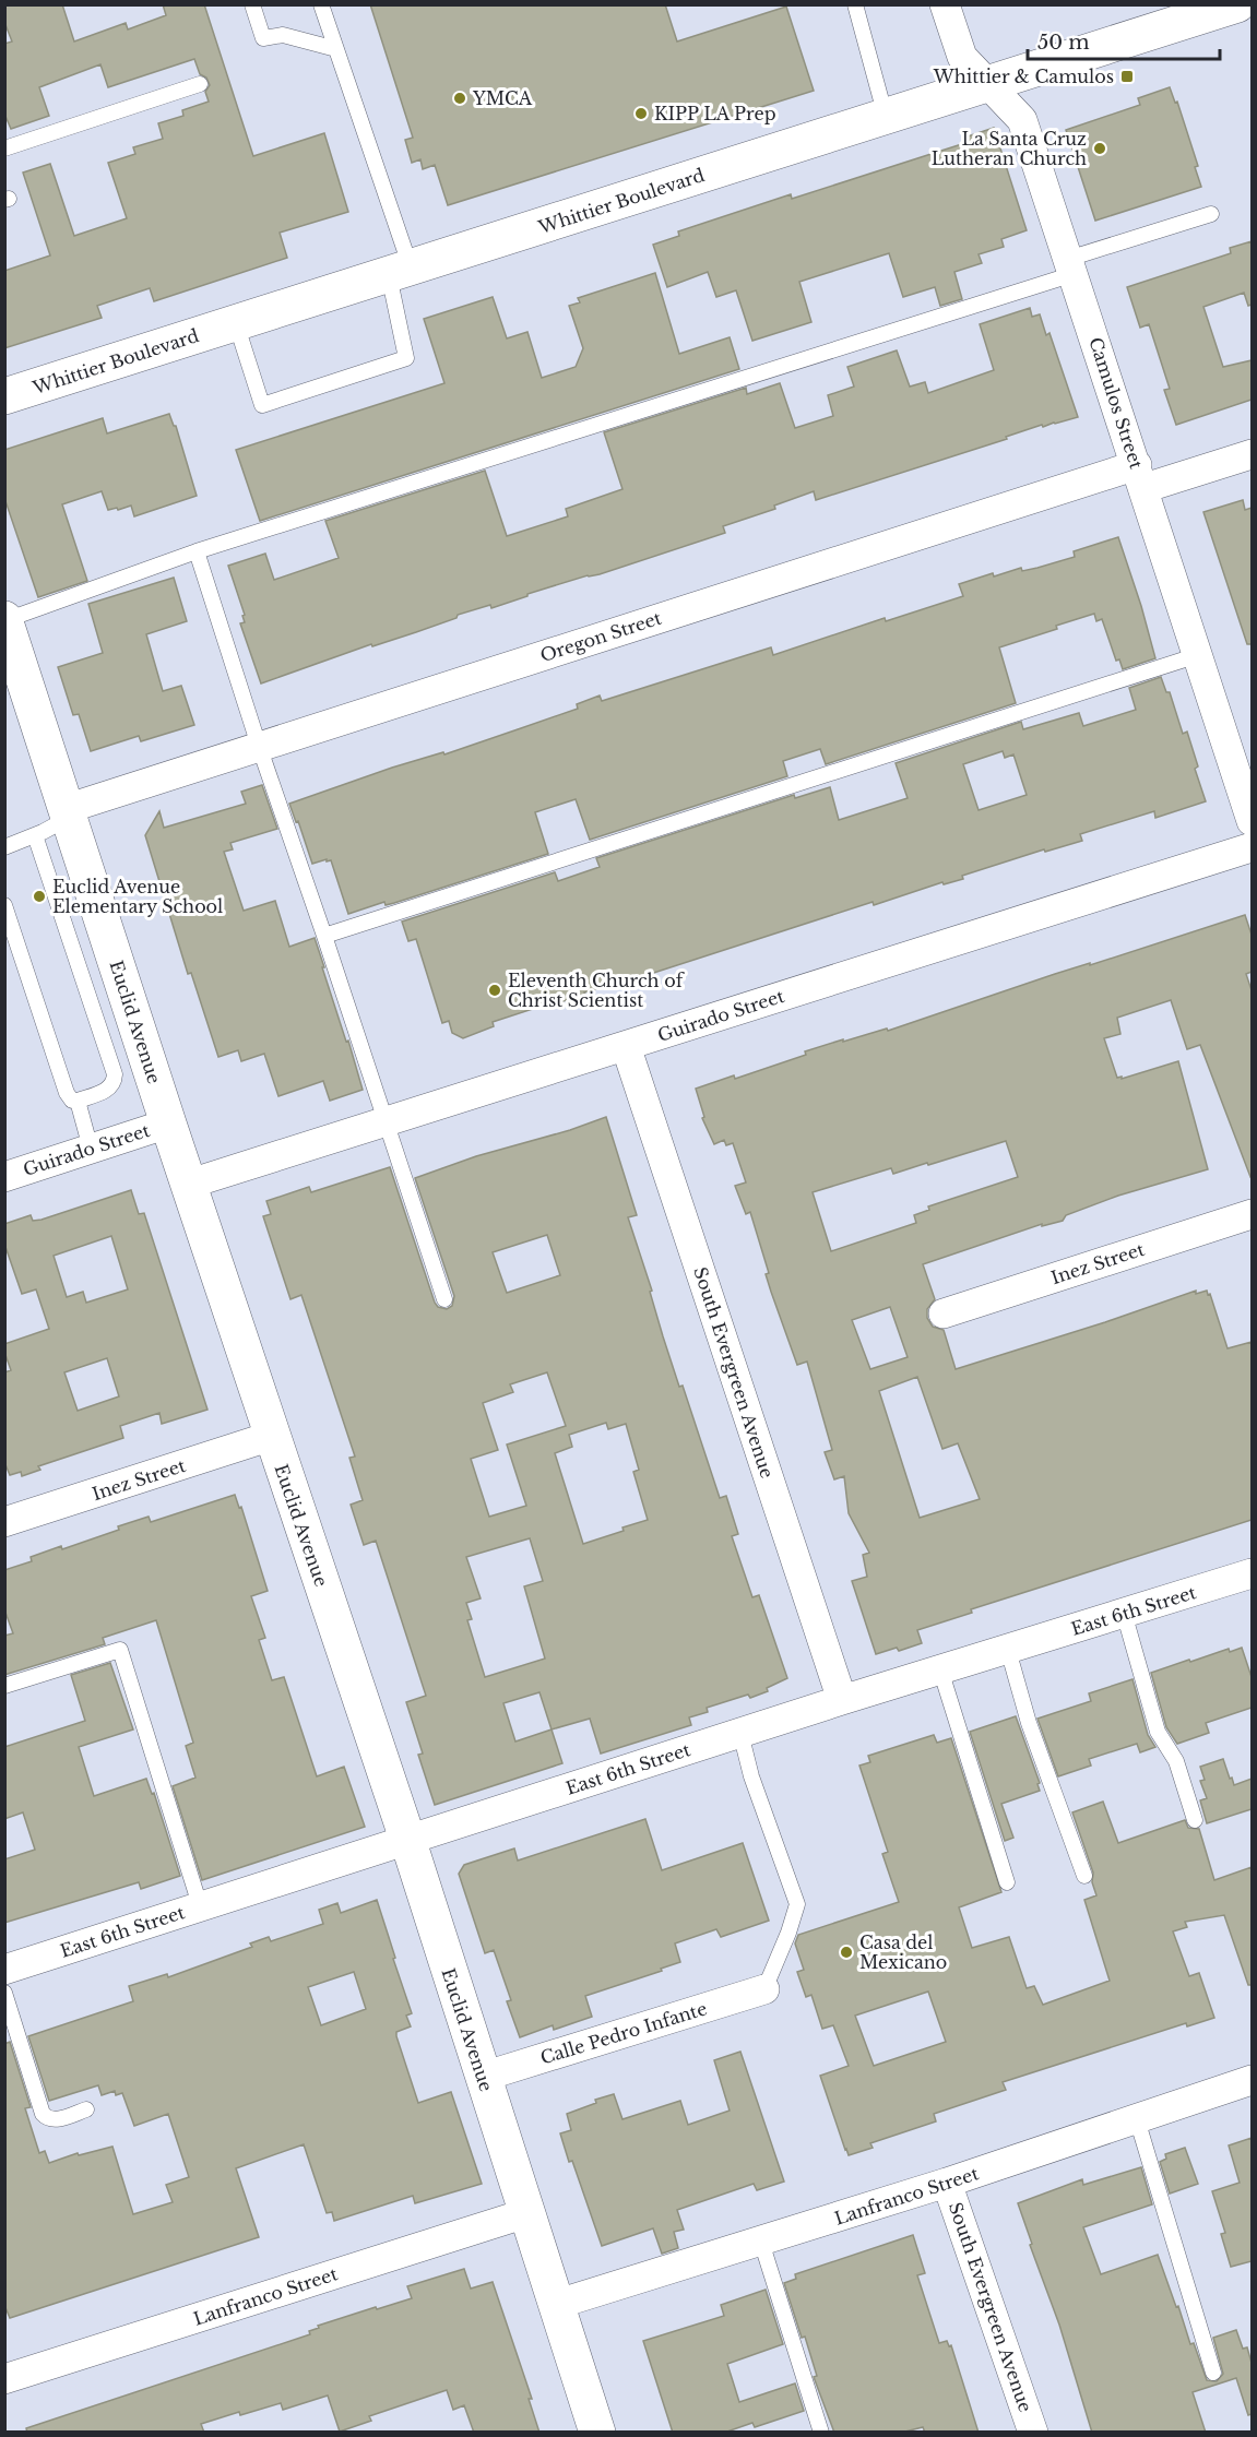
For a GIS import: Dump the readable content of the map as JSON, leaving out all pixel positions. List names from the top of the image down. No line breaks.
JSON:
{"streets":{"street":["Whittier Boulevard","Camulos Street","Oregon Street","Guirado Street","Euclid Avenue","Inez Street","South Evergreen Avenue","East 6th Street","Calle Pedro Infante","Lanfranco Street"]},"crossings":[["Whittier Boulevard","Camulos Street"],["Camulos Street","Oregon Street"],["Oregon Street","Euclid Avenue"],["Guirado Street","Euclid Avenue"],["Guirado Street","South Evergreen Avenue"],["Euclid Avenue","Inez Street"],["Euclid Avenue","East 6th Street"],["Euclid Avenue","Calle Pedro Infante"],["Euclid Avenue","Lanfranco Street"],["South Evergreen Avenue","East 6th Street"],["South Evergreen Avenue","Lanfranco Street"]],"places":{"transit":["Whittier & Camulos"],"other":["YMCA","KIPP LA Prep","La Santa Cruz Lutheran Church","Euclid Avenue Elementary School","Eleventh Church of Christ Scientist","Casa del Mexicano"]},"scale_bar":"50 m"}
